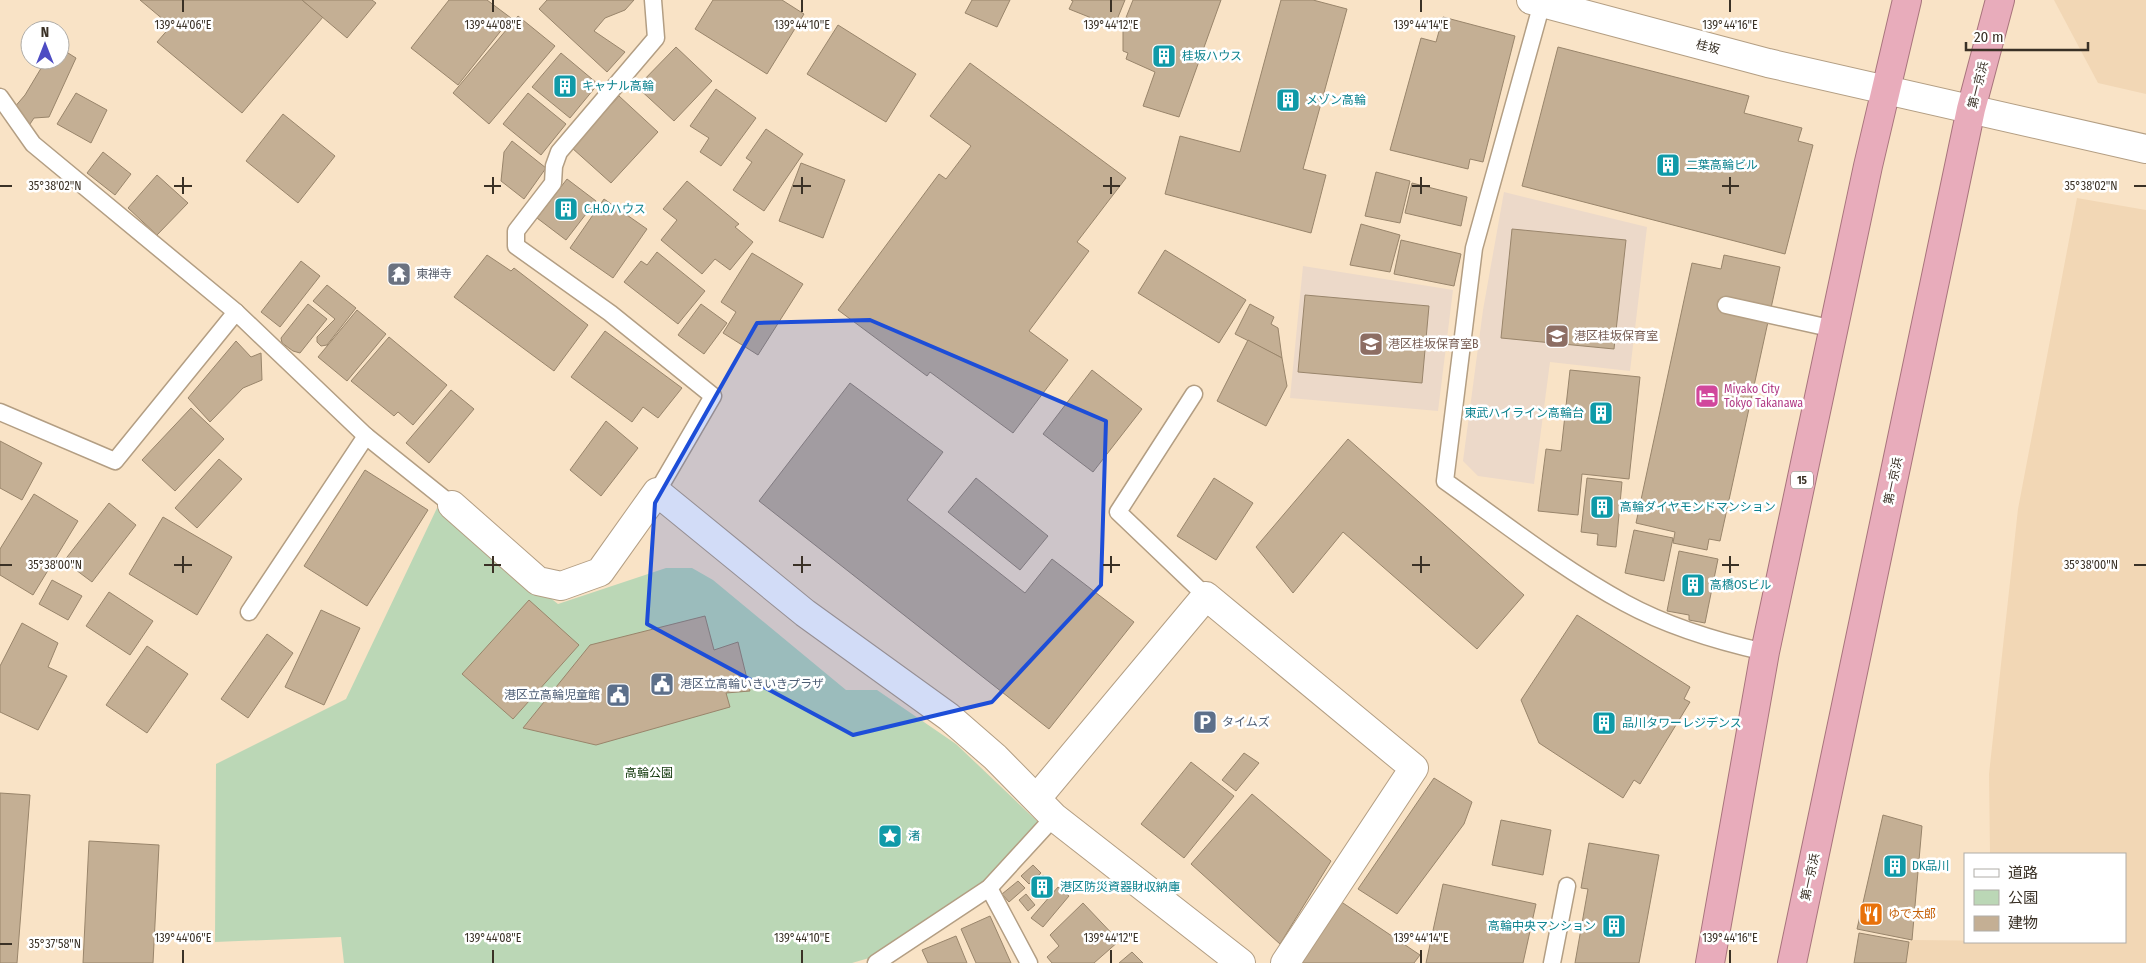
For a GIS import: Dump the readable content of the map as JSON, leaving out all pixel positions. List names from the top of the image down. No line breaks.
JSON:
{"streets":{"highway":["第一京浜","15"],"street":["桂坂"]},"crossings":[["桂坂","第一京浜"],["桂坂","15"]],"parks":["高輪公園"],"places":{"building":["桂坂ハウス","キャナル高輪","メゾン高輪","二葉高輪ビル","C.H.Oハウス","東武ハイライン高輪台","高輪ダイヤモンドマンション","高橋OSビル","品川タワーレジデンス","DK品川","港区防災資器財収納庫","高輪中央マンション"],"temple":["東禅寺"],"school or university":["港区桂坂保育室","港区桂坂保育室B"],"hotel":["Miyako City Tokyo Takanawa"],"public building":["港区立高輪いきいきプラザ","港区立高輪児童館"],"parking":["タイムズ"],"place":["渚"],"restaurant":["ゆで太郎"]},"legend":["道路","公園","建物"],"scale_bar":"20 m","north":"top","coordinates":["139°44'06\"E","139°44'08\"E","139°44'10\"E","139°44'12\"E","139°44'14\"E","139°44'16\"E","35°38'02\"N","35°38'00\"N","35°37'58\"N"]}
